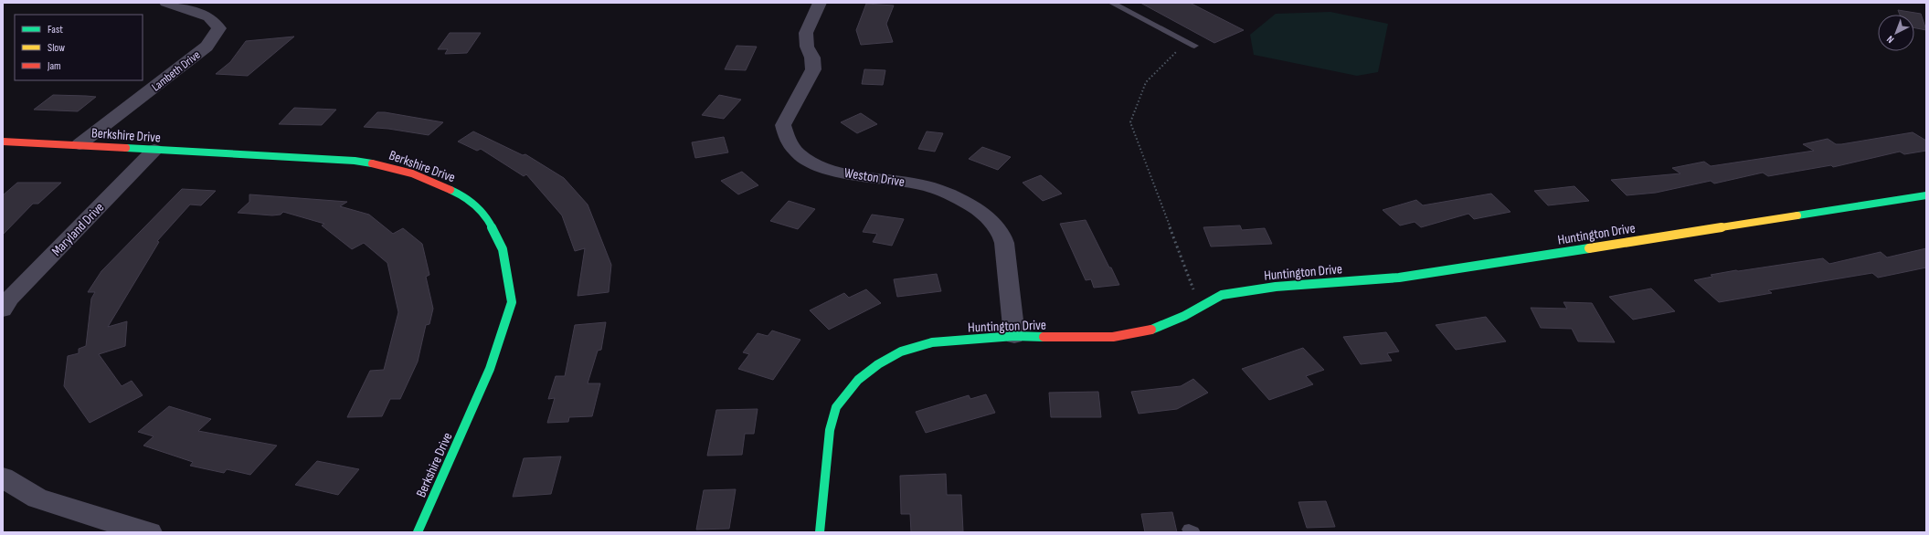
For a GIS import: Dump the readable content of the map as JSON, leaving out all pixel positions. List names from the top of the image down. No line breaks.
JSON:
{"streets":{"street":["Lambeth Drive","Berkshire Drive","Weston Drive","Maryland Drive","Huntington Drive"]},"crossings":[["Lambeth Drive","Berkshire Drive"],["Berkshire Drive","Maryland Drive"],["Weston Drive","Huntington Drive"]],"legend":["Fast","Slow","Jam"],"north":"bottom left"}
